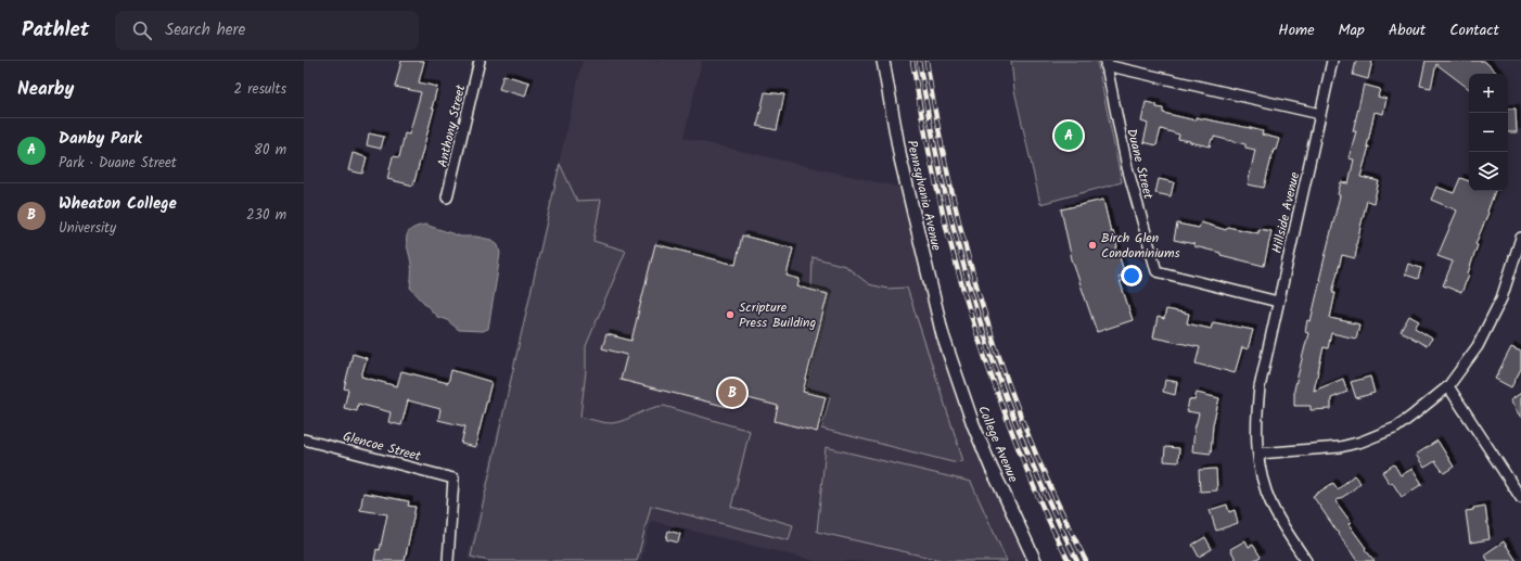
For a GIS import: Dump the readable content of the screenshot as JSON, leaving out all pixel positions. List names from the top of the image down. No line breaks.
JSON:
{"streets":{"street":["Anthony Street","Duane Street","Pennsylvania Avenue","Hillside Avenue","College Avenue","Glencoe Street"]},"crossings":[["Duane Street","Hillside Avenue"],["Pennsylvania Avenue","College Avenue"]],"places":["Birch Glen Condominiums","Scripture Press Building"],"page":{"header":"Pathlet","search":"Search here","nav":["Home","Map","About","Contact"],"heading":["Nearby","2 results"],"map_buttons":["+","−"],"list":[{"mark":"A","name":"Danby Park","note":"Park · Duane Street","value":"80 m"},{"mark":"B","name":"Wheaton College","note":"University","value":"230 m"}],"pins":["A","B"]}}
